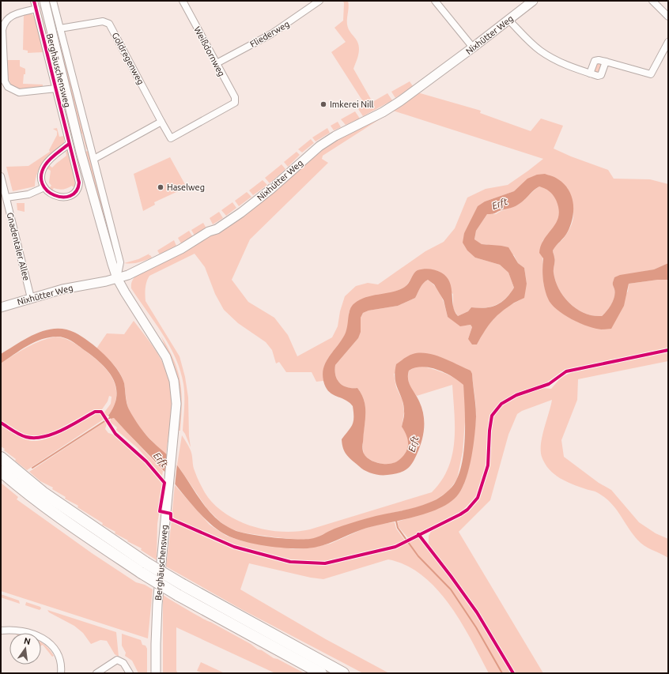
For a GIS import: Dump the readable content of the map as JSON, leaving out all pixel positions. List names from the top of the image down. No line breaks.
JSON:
{"streets":{"main road":["Nixhütter Weg","Berghäuschensweg"],"street":["Fliederweg","Weißdornweg","Goldregenweg","Gnadentaler Allee"]},"crossings":[["Fliederweg","Weißdornweg"],["Nixhütter Weg","Berghäuschensweg"],["Nixhütter Weg","Gnadentaler Allee"],["Weißdornweg","Goldregenweg"],["Goldregenweg","Berghäuschensweg"]],"water":["Erft"],"places":["Imkerei Nill","Haselweg"],"north":"top"}
